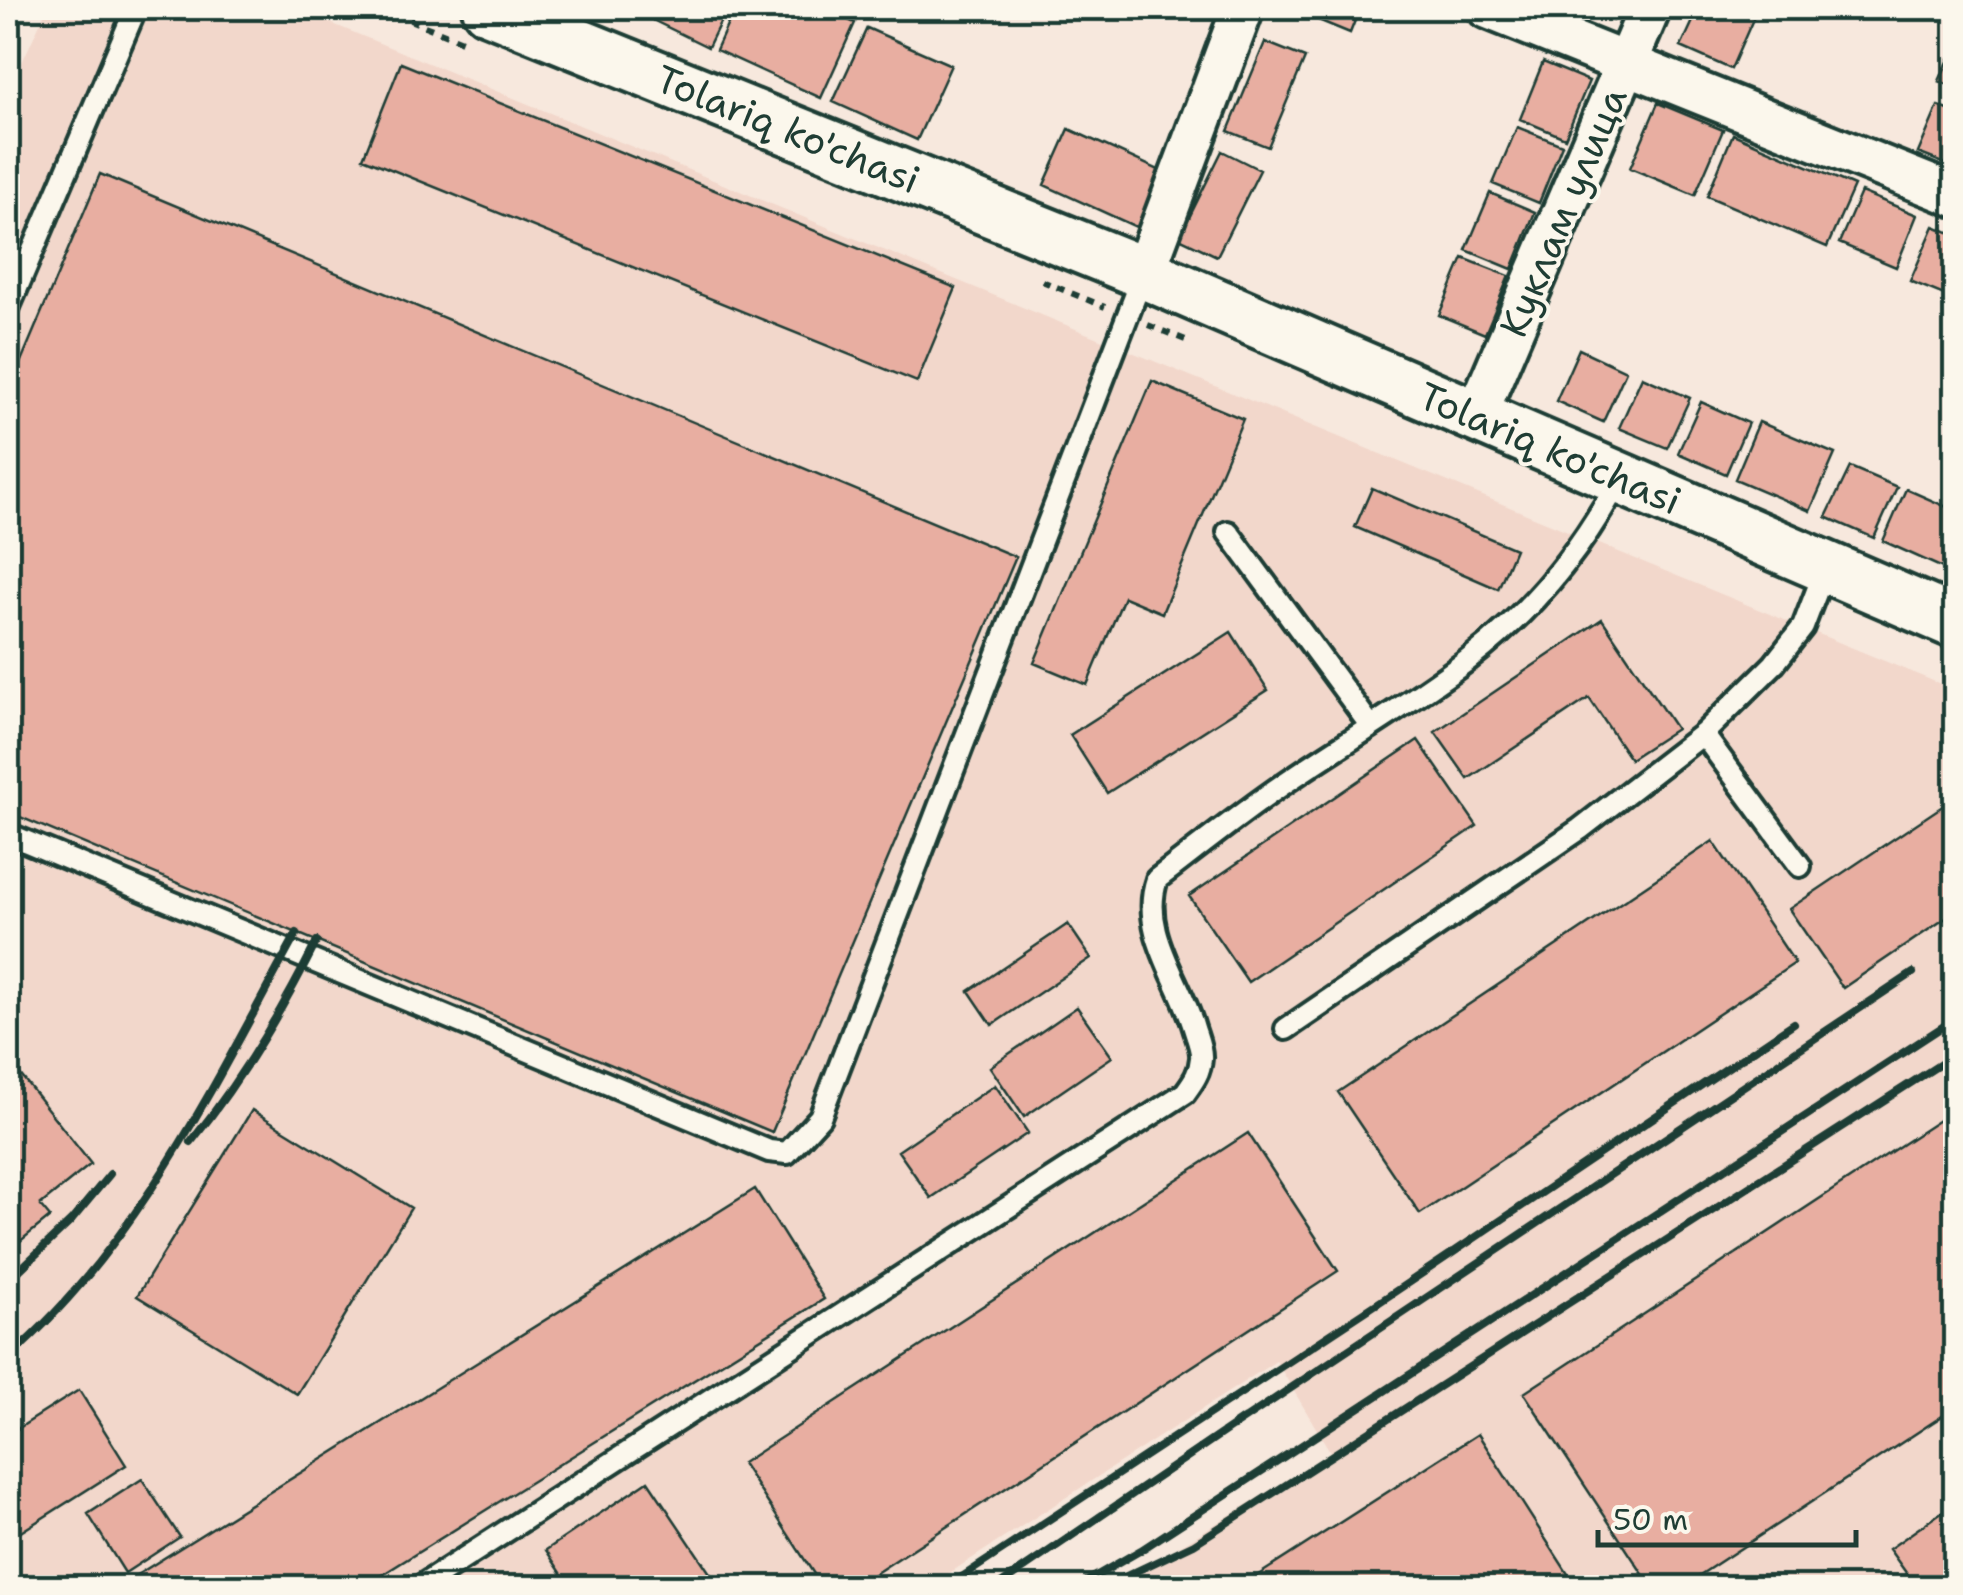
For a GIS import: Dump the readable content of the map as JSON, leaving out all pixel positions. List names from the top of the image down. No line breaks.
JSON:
{"streets":{"street":["Tolariq ko'chasi","Куклам улица"]},"crossings":[["Tolariq ko'chasi","Куклам улица"]],"scale_bar":"50 m"}
